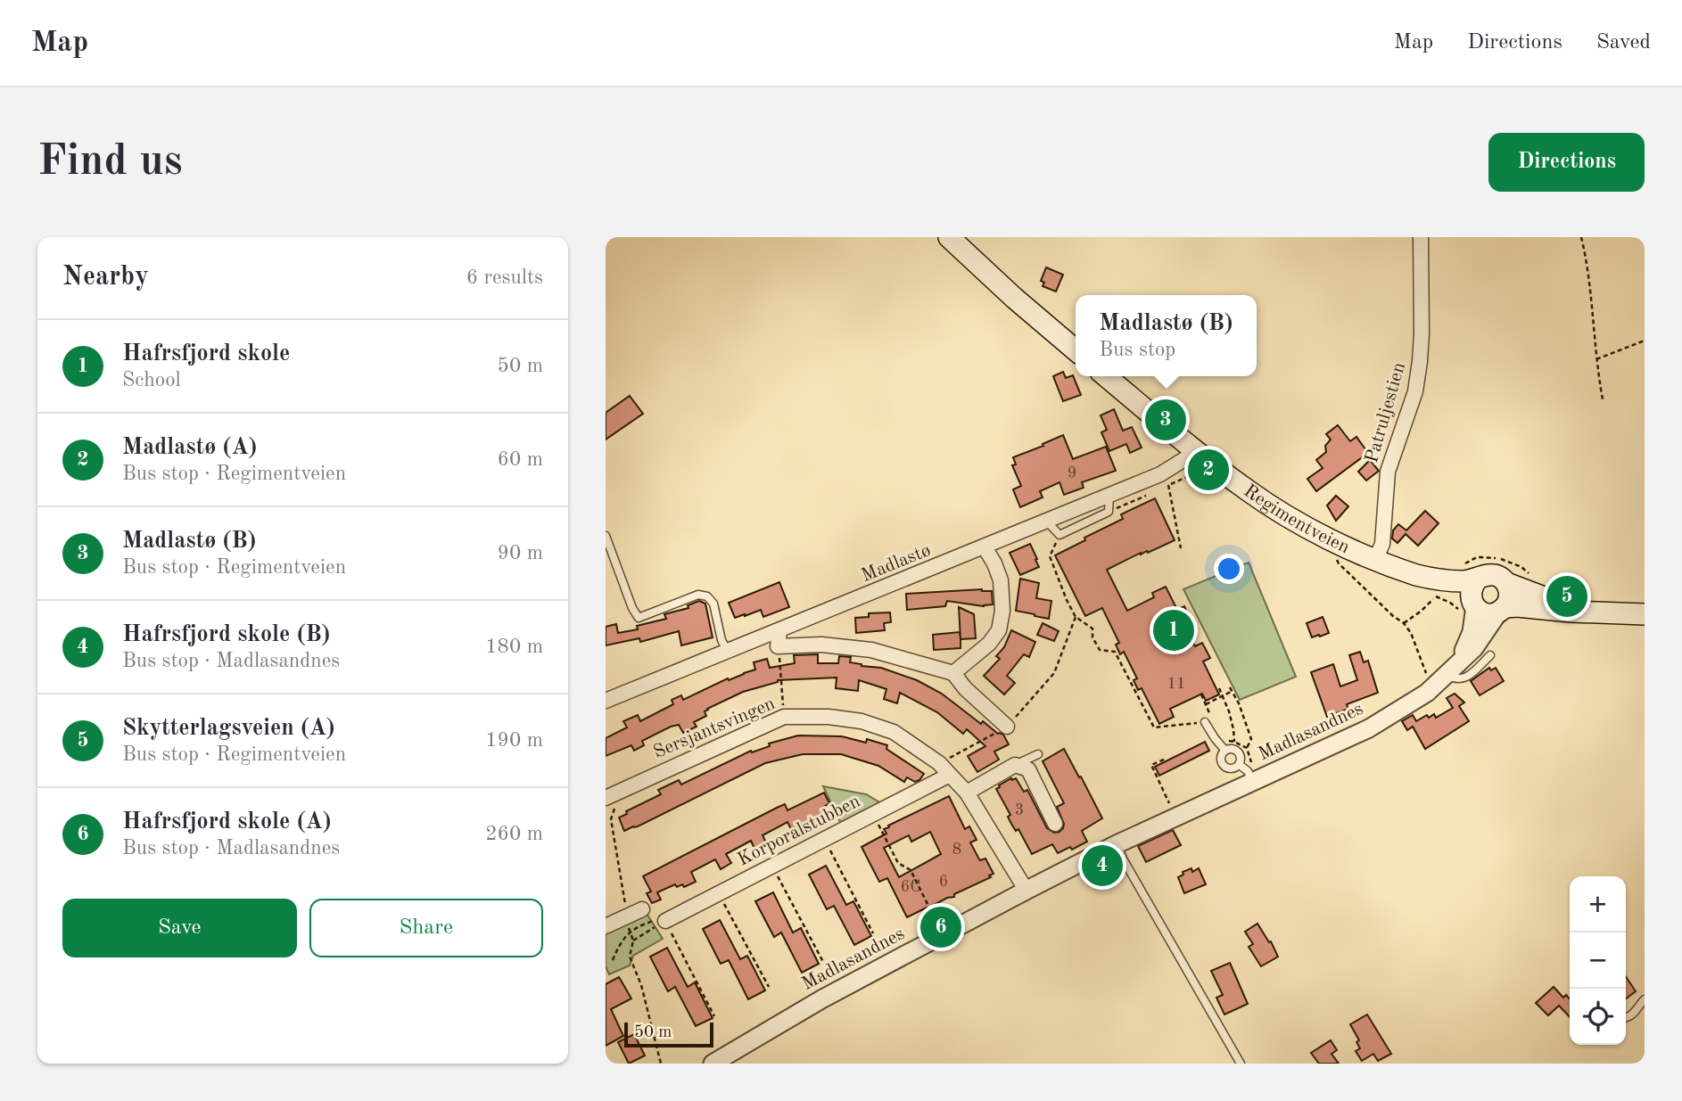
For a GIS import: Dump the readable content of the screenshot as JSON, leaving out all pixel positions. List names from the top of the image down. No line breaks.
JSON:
{"streets":{"main road":["Regimentveien"],"street":["Patruljestien","Madlastø","Sersjantsvingen","Madlasandnes","Korporalstubben"]},"crossings":[["Patruljestien","Regimentveien"],["Regimentveien","Madlastø"],["Regimentveien","Madlasandnes"],["Sersjantsvingen","Madlasandnes"],["Sersjantsvingen","Korporalstubben"]],"house_numbers":["9","11","3","8","6","6C"],"scale_bar":"50 m","page":{"header":"Map","nav":["Map","Directions","Saved"],"buttons":["Directions",["Save","Share"]],"title":"Find us","heading":["Nearby","6 results"],"popup":["Madlastø (B)","Bus stop"],"list":[{"mark":"1","name":"Hafrsfjord skole","note":"School","value":"50 m"},{"mark":"2","name":"Madlastø (A)","note":"Bus stop · Regimentveien","value":"60 m"},{"mark":"3","name":"Madlastø (B)","note":"Bus stop · Regimentveien","value":"90 m"},{"mark":"4","name":"Hafrsfjord skole (B)","note":"Bus stop · Madlasandnes","value":"180 m"},{"mark":"5","name":"Skytterlagsveien (A)","note":"Bus stop · Regimentveien","value":"190 m"},{"mark":"6","name":"Hafrsfjord skole (A)","note":"Bus stop · Madlasandnes","value":"260 m"}],"pins":["3","2","5","1","4","6"],"map_buttons":["+","−"],"scale":"50 m"}}
